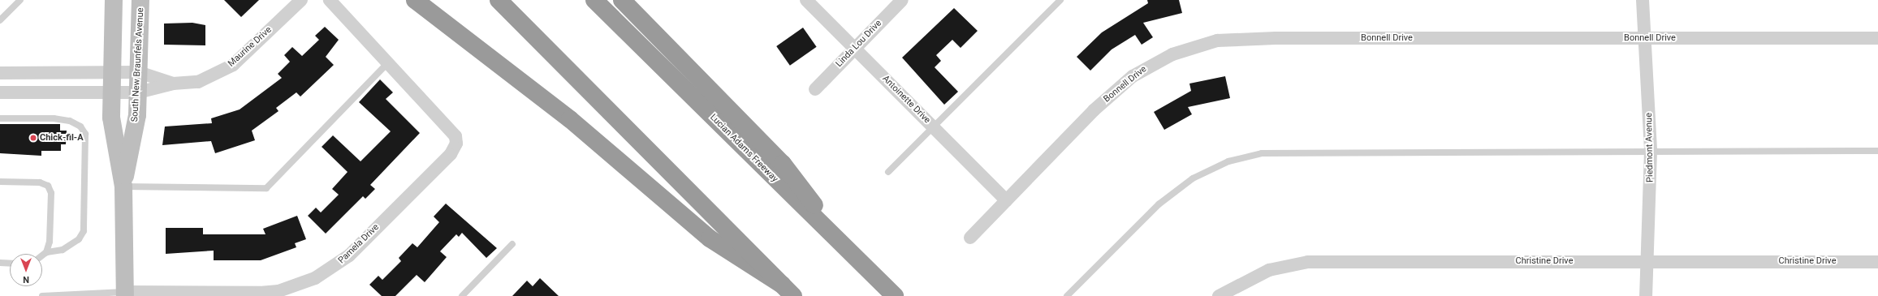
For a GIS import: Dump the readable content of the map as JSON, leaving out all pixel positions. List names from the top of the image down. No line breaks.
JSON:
{"streets":{"highway":["Lucian Adams Freeway"],"main road":["South New Braunfels Avenue"],"street":["Bonnell Drive","Linda Lou Drive","Maurine Drive","Antoinette Drive","Piedmont Avenue","Pamela Drive","Christine Drive"]},"crossings":[["Bonnell Drive","Antoinette Drive"],["Bonnell Drive","Piedmont Avenue"],["Linda Lou Drive","Antoinette Drive"],["Maurine Drive","South New Braunfels Avenue"],["South New Braunfels Avenue","Pamela Drive"],["Piedmont Avenue","Christine Drive"]],"places":["Chick-fil-A"],"north":"bottom"}
